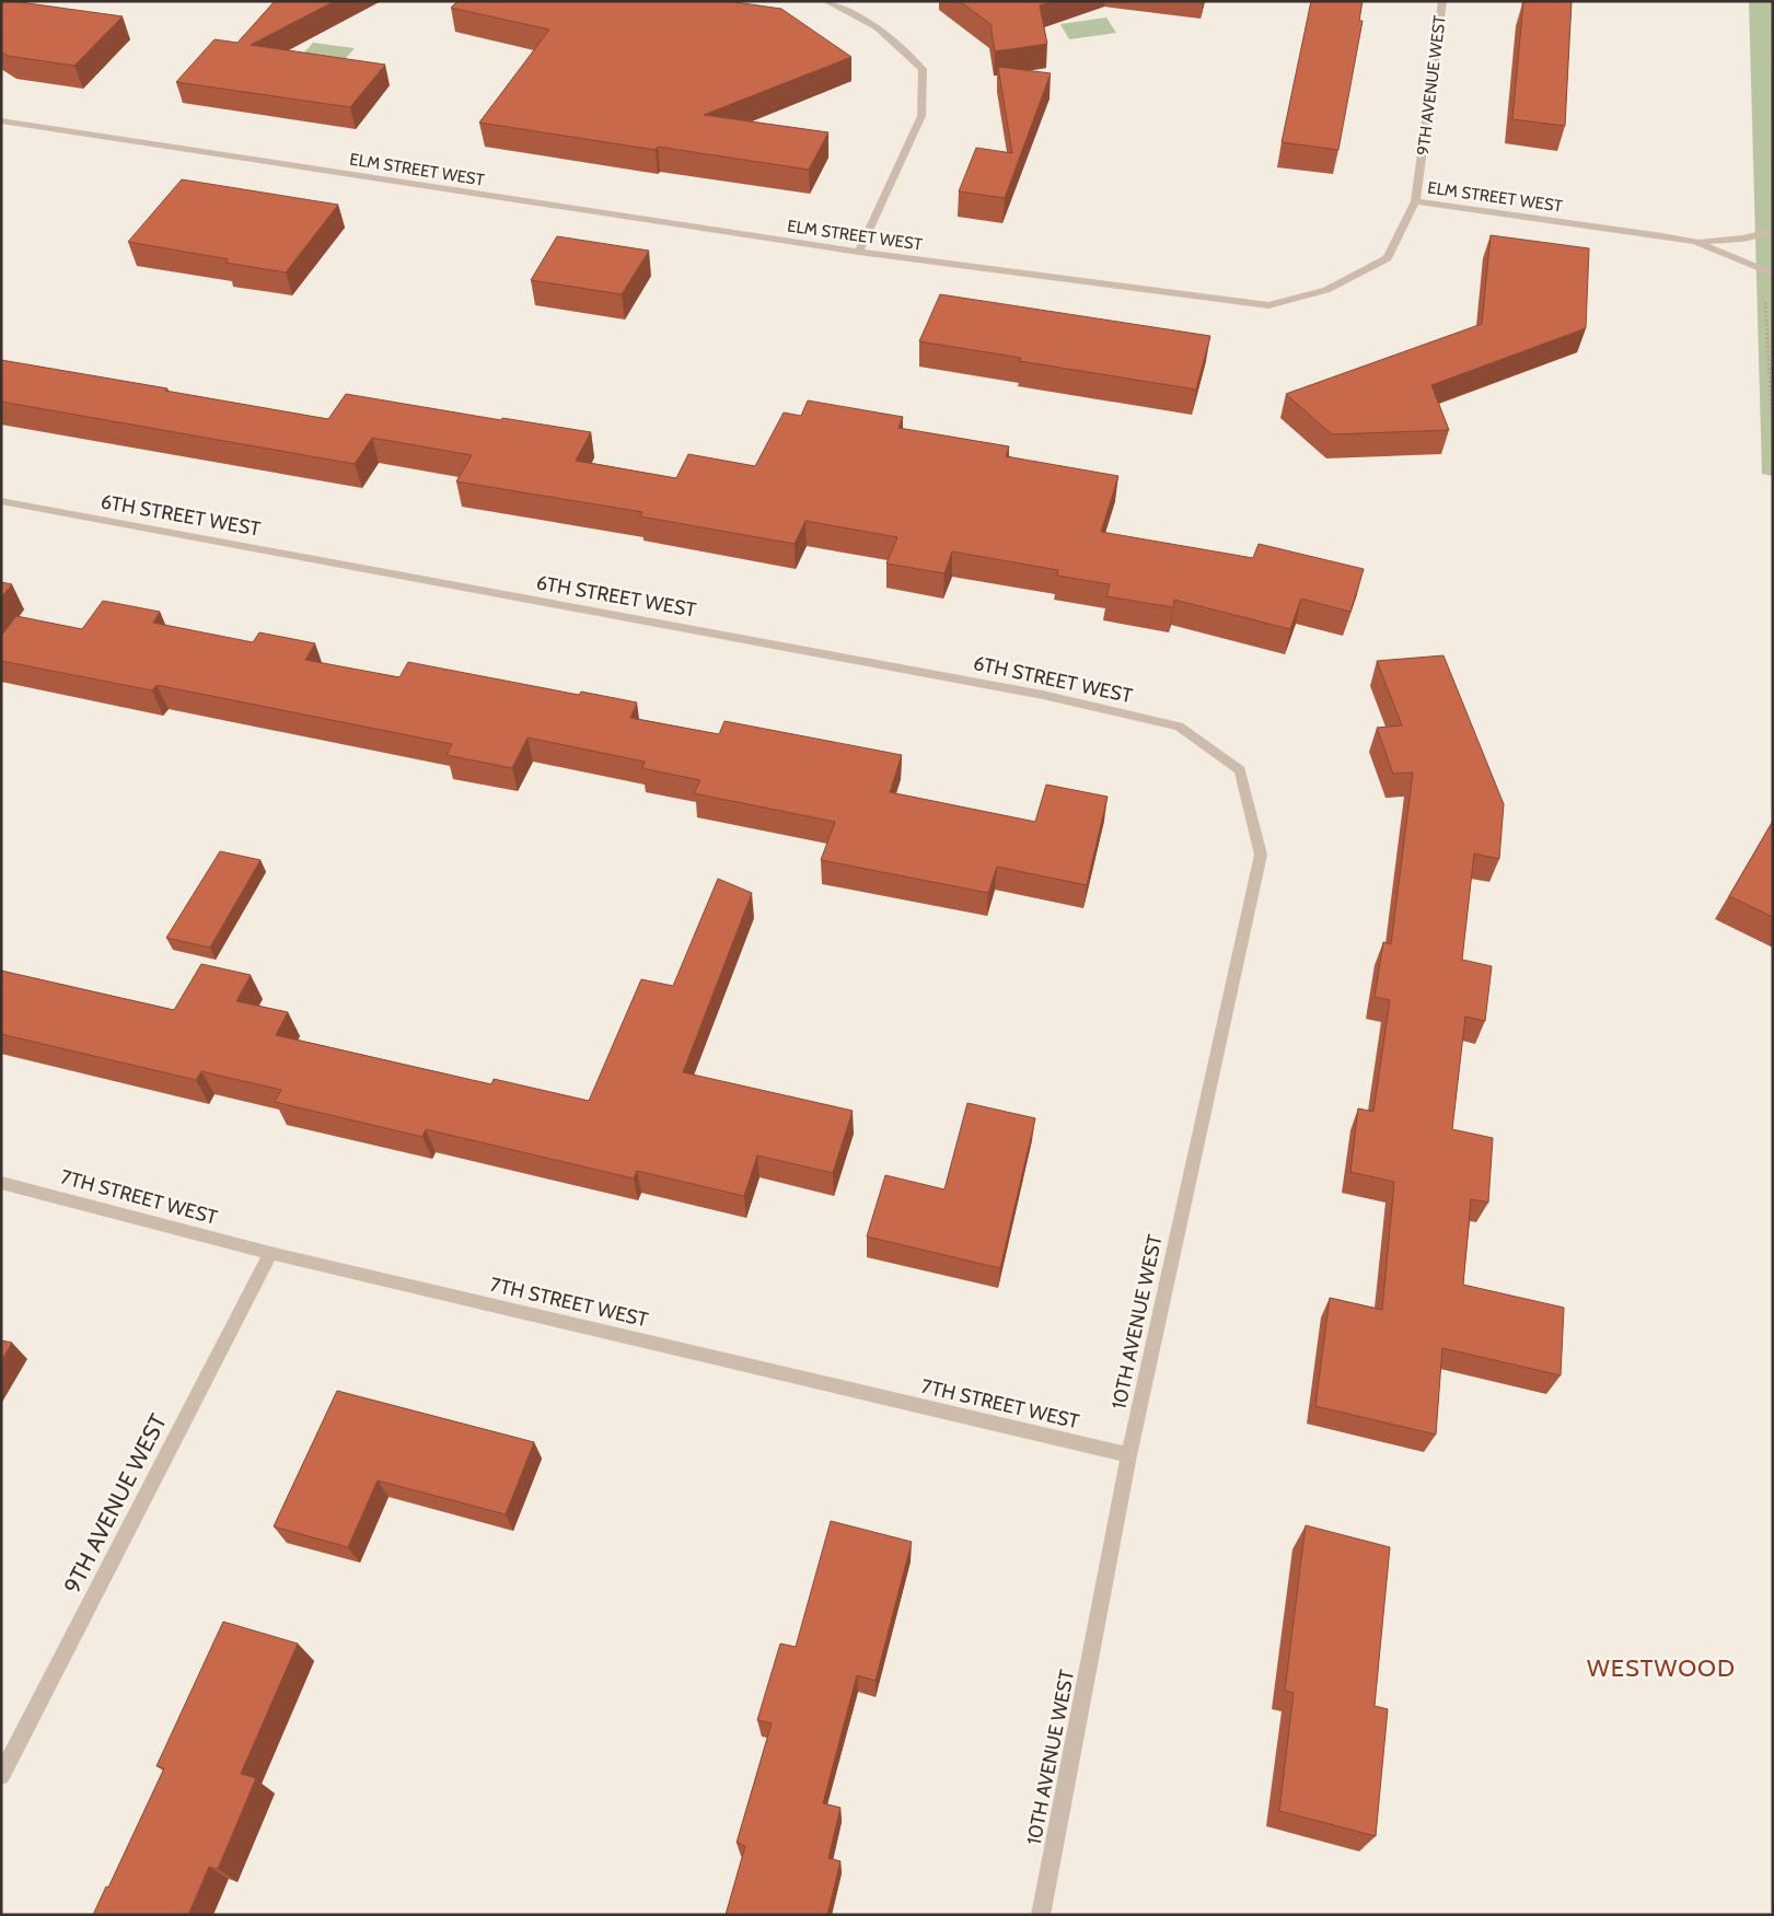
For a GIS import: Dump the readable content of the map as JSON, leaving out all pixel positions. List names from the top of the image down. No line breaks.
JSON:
{"streets":{"street":["9TH AVENUE WEST","ELM STREET WEST","6TH STREET WEST","7TH STREET WEST","10TH AVENUE WEST"]},"crossings":[["9TH AVENUE WEST","ELM STREET WEST"],["9TH AVENUE WEST","7TH STREET WEST"],["6TH STREET WEST","10TH AVENUE WEST"],["7TH STREET WEST","10TH AVENUE WEST"]],"districts":["WESTWOOD"]}
